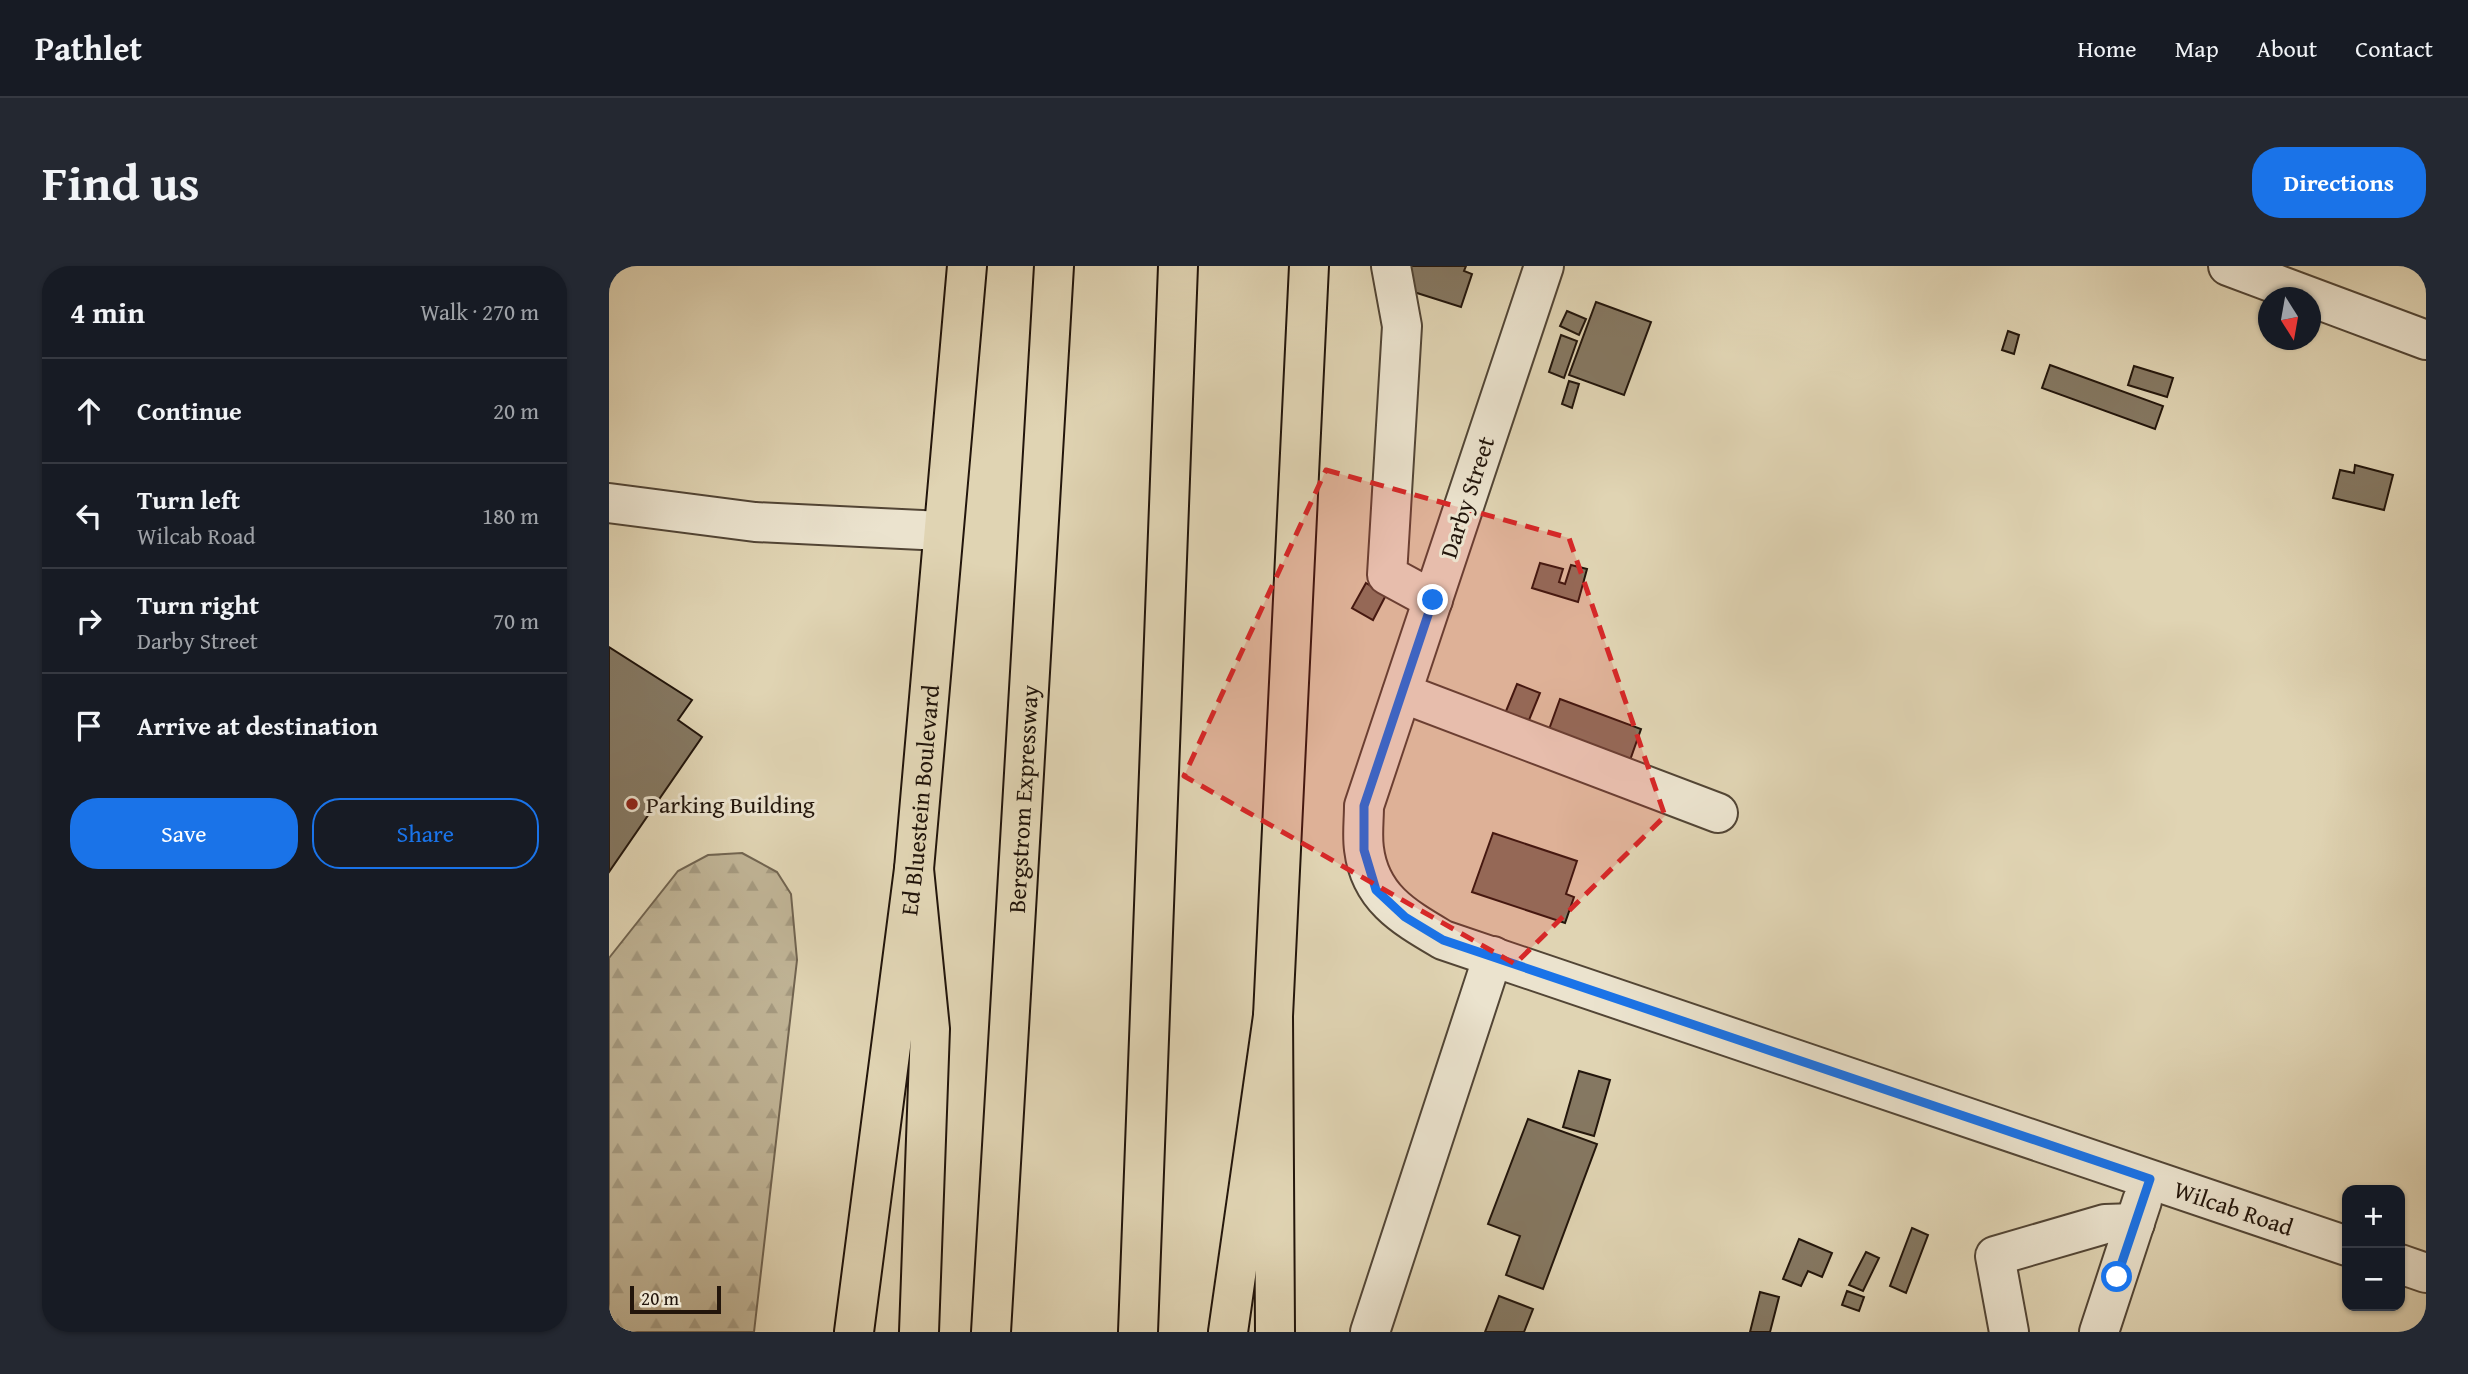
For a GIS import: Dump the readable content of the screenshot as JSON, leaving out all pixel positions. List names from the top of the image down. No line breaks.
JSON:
{"streets":{"main road":["Bergstrom Expressway","Ed Bluestein Boulevard"],"street":["Darby Street","Wilcab Road"]},"crossings":[["Darby Street","Wilcab Road"]],"places":["Parking Building"],"scale_bar":"20 m","north":"bottom","page":{"header":"Pathlet","nav":["Home","Map","About","Contact"],"title":"Find us","buttons":["Directions",["Save","Share"]],"heading":["4 min","Walk · 270 m"],"list":[["Continue","20 m"],["Turn left","Wilcab Road","180 m"],["Turn right","Darby Street","70 m"],"Arrive at destination"],"map_buttons":["+","−"],"scale":"20 m"}}
